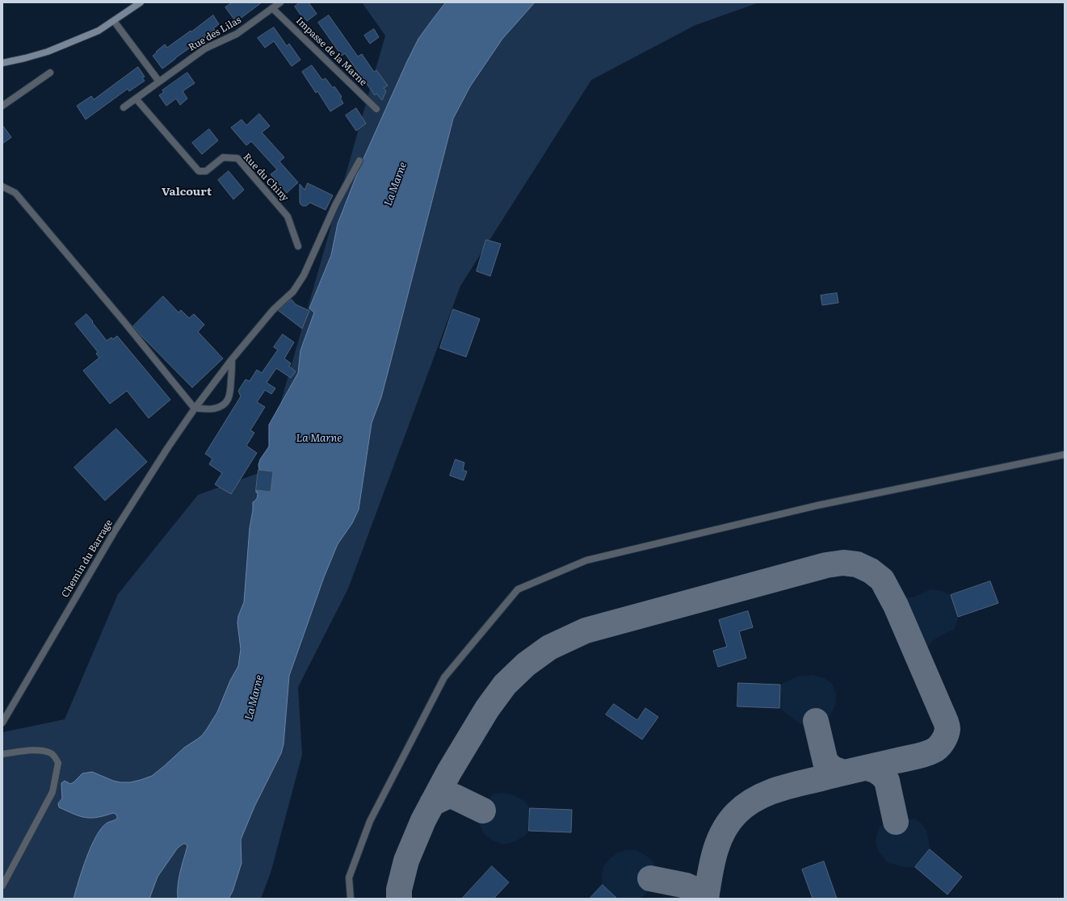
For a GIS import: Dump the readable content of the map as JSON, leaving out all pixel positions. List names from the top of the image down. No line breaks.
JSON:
{"streets":{"street":["Rue des Lilas","Impasse de la Marne","Rue du Chiny","Chemin du Barrage"]},"crossings":[["Rue des Lilas","Impasse de la Marne"],["Rue des Lilas","Rue du Chiny"]],"districts":["Valcourt"],"water":["La Marne"]}
